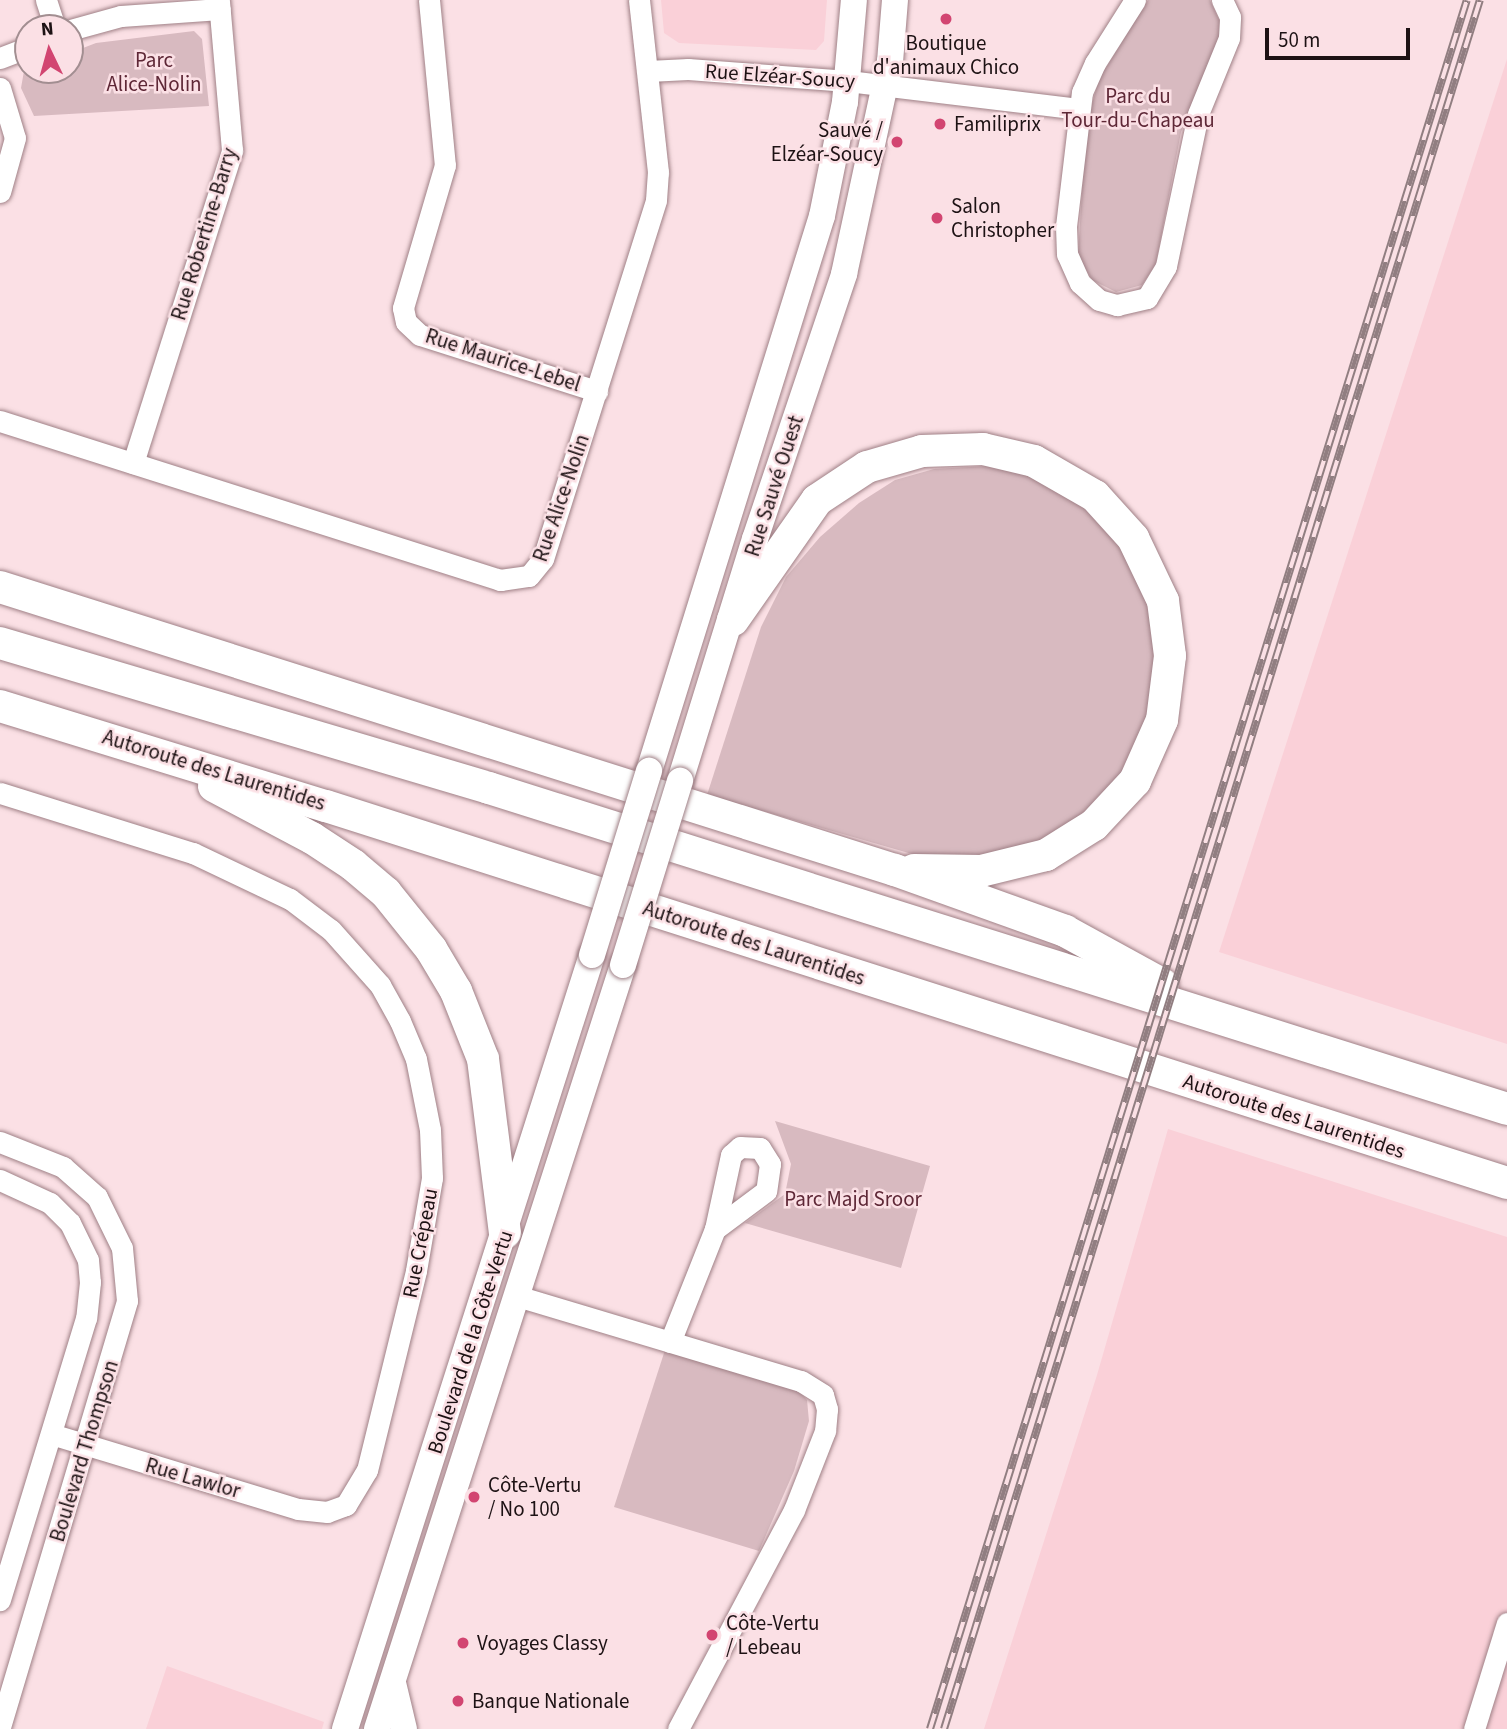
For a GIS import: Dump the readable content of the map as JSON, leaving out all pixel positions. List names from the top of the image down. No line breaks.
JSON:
{"streets":{"highway":["Autoroute des Laurentides"],"main road":["Rue Sauvé Ouest","Boulevard de la Côte-Vertu"],"street":["Rue Elzéar-Soucy","Rue Robertine-Barry","Rue Maurice-Lebel","Rue Alice-Nolin","Rue Crépeau","Boulevard Thompson","Rue Lawlor"]},"crossings":[["Rue Elzéar-Soucy","Rue Sauvé Ouest"],["Rue Elzéar-Soucy","Rue Alice-Nolin"],["Rue Robertine-Barry","Rue Alice-Nolin"],["Rue Maurice-Lebel","Rue Alice-Nolin"],["Rue Sauvé Ouest","Boulevard de la Côte-Vertu"],["Rue Crépeau","Rue Lawlor"],["Boulevard Thompson","Rue Lawlor"]],"parks":["Parc Alice-Nolin","Parc du Tour-du-Chapeau","Parc Majd Sroor"],"places":["Boutique d'animaux Chico","Familiprix","Sauvé / Elzéar-Soucy","Salon Christopher","Côte-Vertu / No 100","Côte-Vertu / Lebeau","Voyages Classy","Banque Nationale"],"scale_bar":"50 m","north":"top"}
